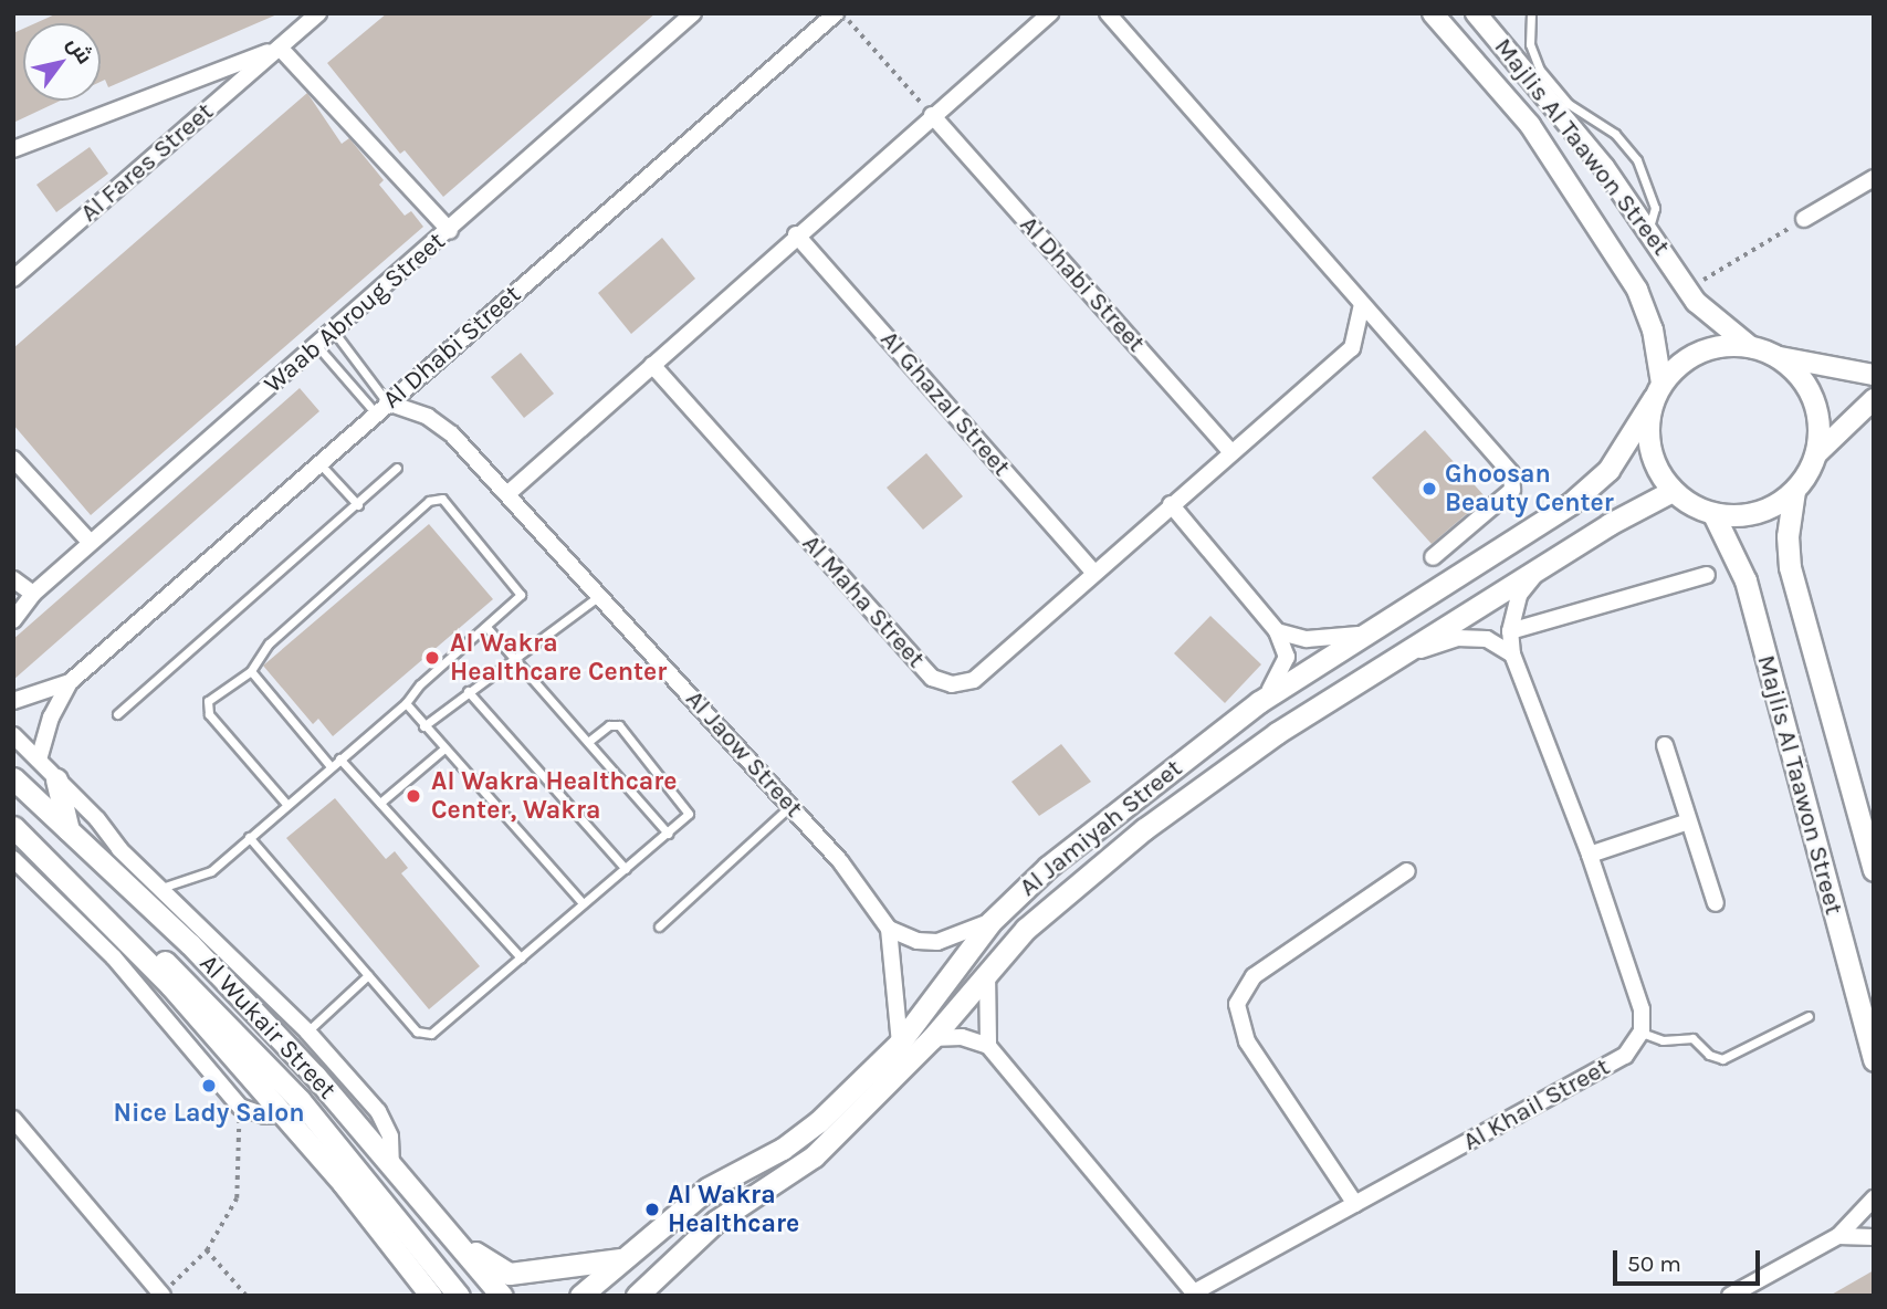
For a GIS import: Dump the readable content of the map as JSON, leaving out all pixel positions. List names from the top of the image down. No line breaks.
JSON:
{"streets":{"main road":["Majlis Al Taawon Street","Al Jamiyah Street","Al Wukair Street"],"street":["Al Fares Street","Al Dhabi Street","Waab Abroug Street","Al Ghazal Street","Al Maha Street","Al Jaow Street","Al Khail Street"]},"crossings":[["Majlis Al Taawon Street","Al Jamiyah Street"],["Al Dhabi Street","Al Maha Street"],["Al Dhabi Street","Al Jaow Street"],["Al Ghazal Street","Al Maha Street"]],"places":["Ghoosan Beauty Center","Al Wakra Healthcare Center","Al Wakra Healthcare Center, Wakra","Nice Lady Salon","Al Wakra Healthcare"],"scale_bar":"50 m","north":"top right"}
